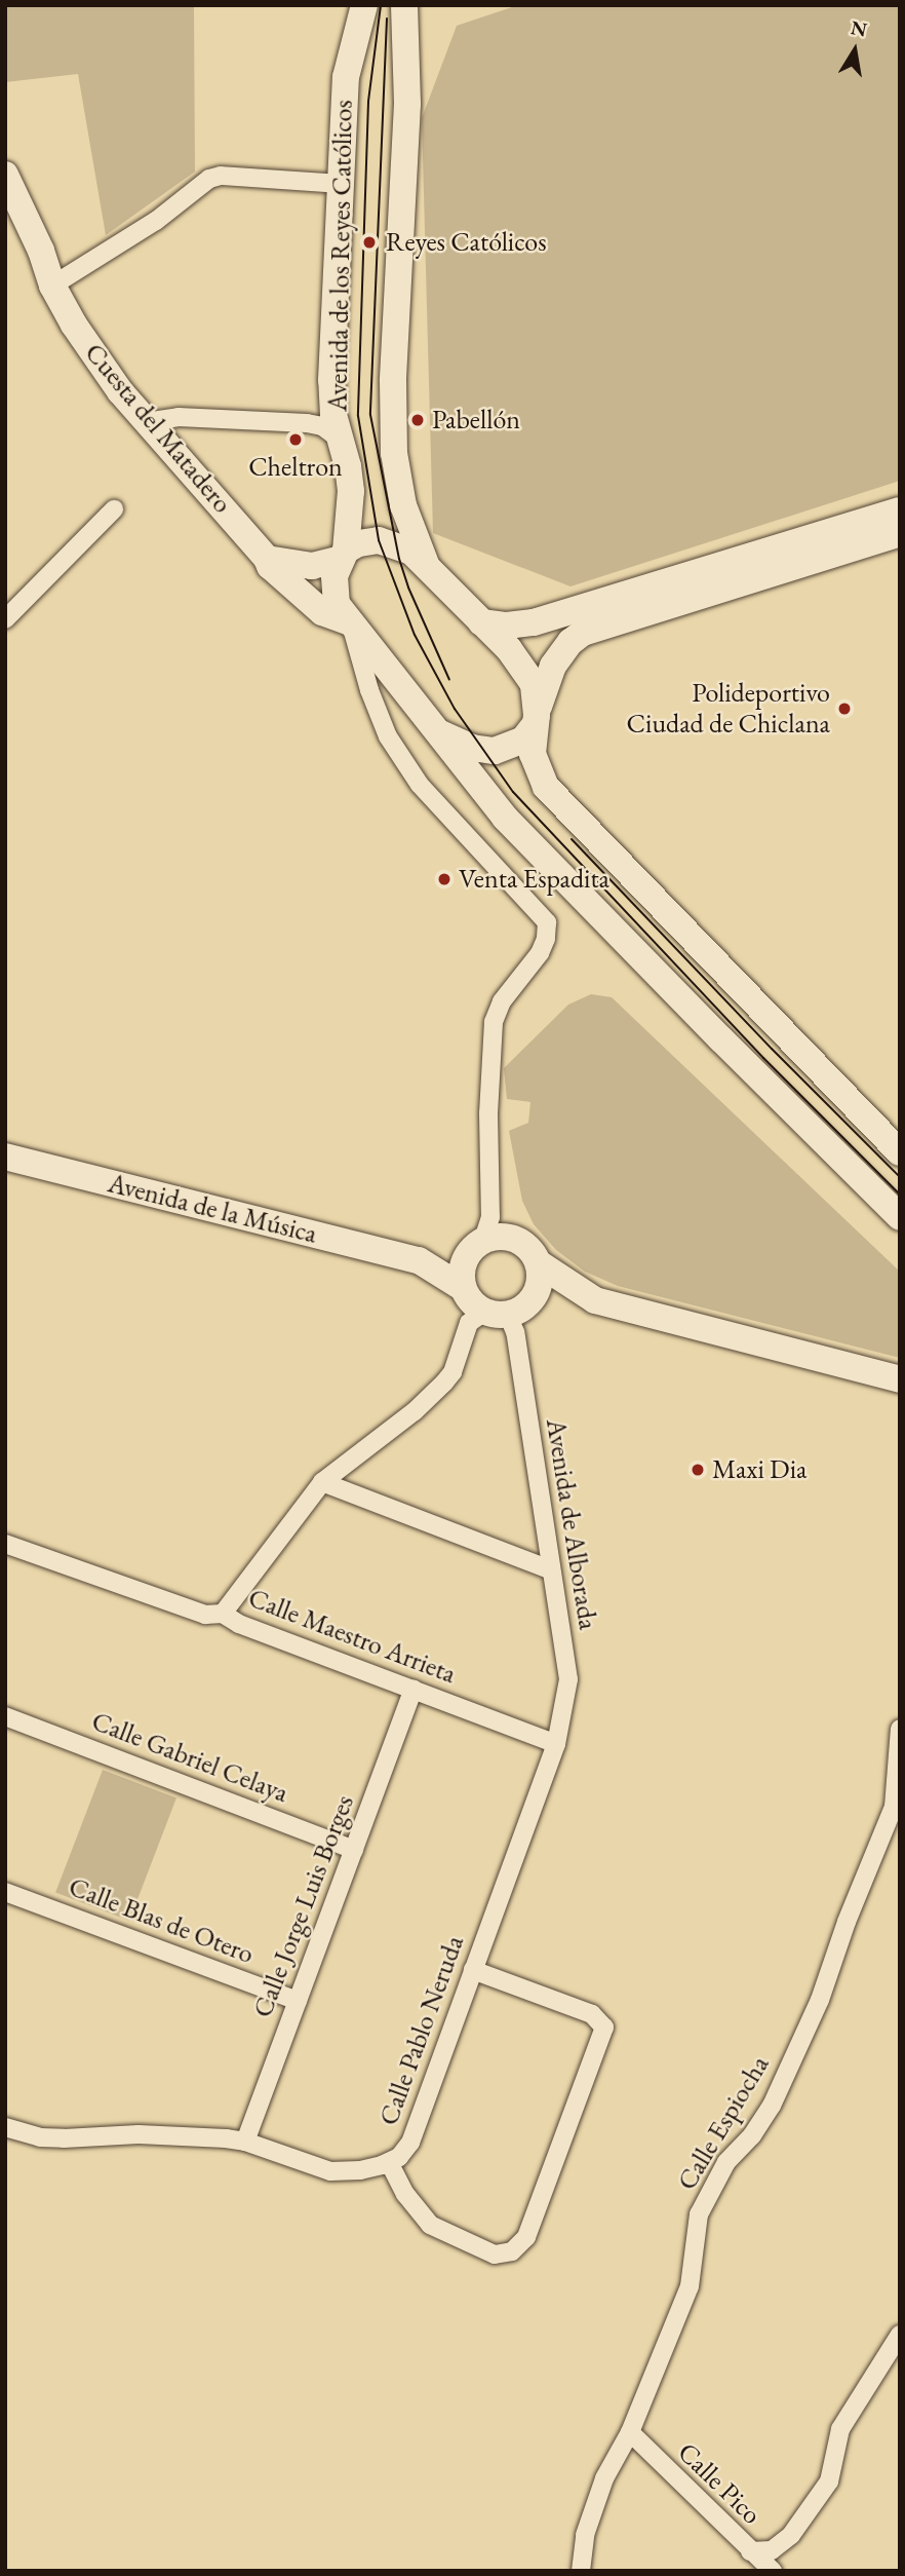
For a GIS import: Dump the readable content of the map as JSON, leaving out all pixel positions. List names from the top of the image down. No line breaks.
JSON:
{"streets":{"main road":["Avenida de los Reyes Católicos","Cuesta del Matadero","Avenida de la Música"],"street":["Avenida de Alborada","Calle Maestro Arrieta","Calle Gabriel Celaya","Calle Jorge Luis Borges","Calle Blas de Otero","Calle Pablo Neruda","Calle Espiocha","Calle Pico"]},"crossings":[["Avenida de los Reyes Católicos","Cuesta del Matadero"],["Avenida de la Música","Avenida de Alborada"],["Avenida de Alborada","Calle Maestro Arrieta"],["Avenida de Alborada","Calle Pablo Neruda"],["Calle Maestro Arrieta","Calle Jorge Luis Borges"],["Calle Maestro Arrieta","Calle Pablo Neruda"],["Calle Gabriel Celaya","Calle Jorge Luis Borges"],["Calle Jorge Luis Borges","Calle Blas de Otero"],["Calle Jorge Luis Borges","Calle Pablo Neruda"],["Calle Espiocha","Calle Pico"]],"places":["Reyes Católicos","Pabellón","Cheltron","Polideportivo Ciudad de Chiclana","Venta Espadita","Maxi Dia"],"north":"top"}
